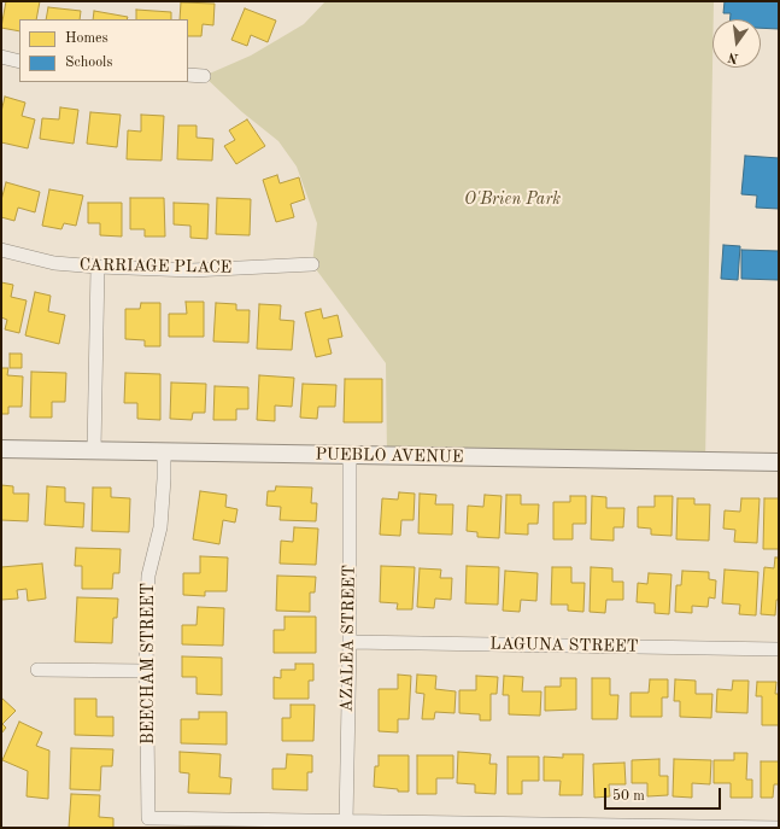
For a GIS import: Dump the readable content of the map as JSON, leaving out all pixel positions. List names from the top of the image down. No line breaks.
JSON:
{"streets":{"street":["CARRIAGE PLACE","PUEBLO AVENUE","AZALEA STREET","LAGUNA STREET","BEECHAM STREET"]},"crossings":[["PUEBLO AVENUE","AZALEA STREET"],["PUEBLO AVENUE","BEECHAM STREET"],["AZALEA STREET","LAGUNA STREET"]],"parks":["O'Brien Park"],"legend":["Homes","Schools"],"scale_bar":"50 m","north":"bottom"}
